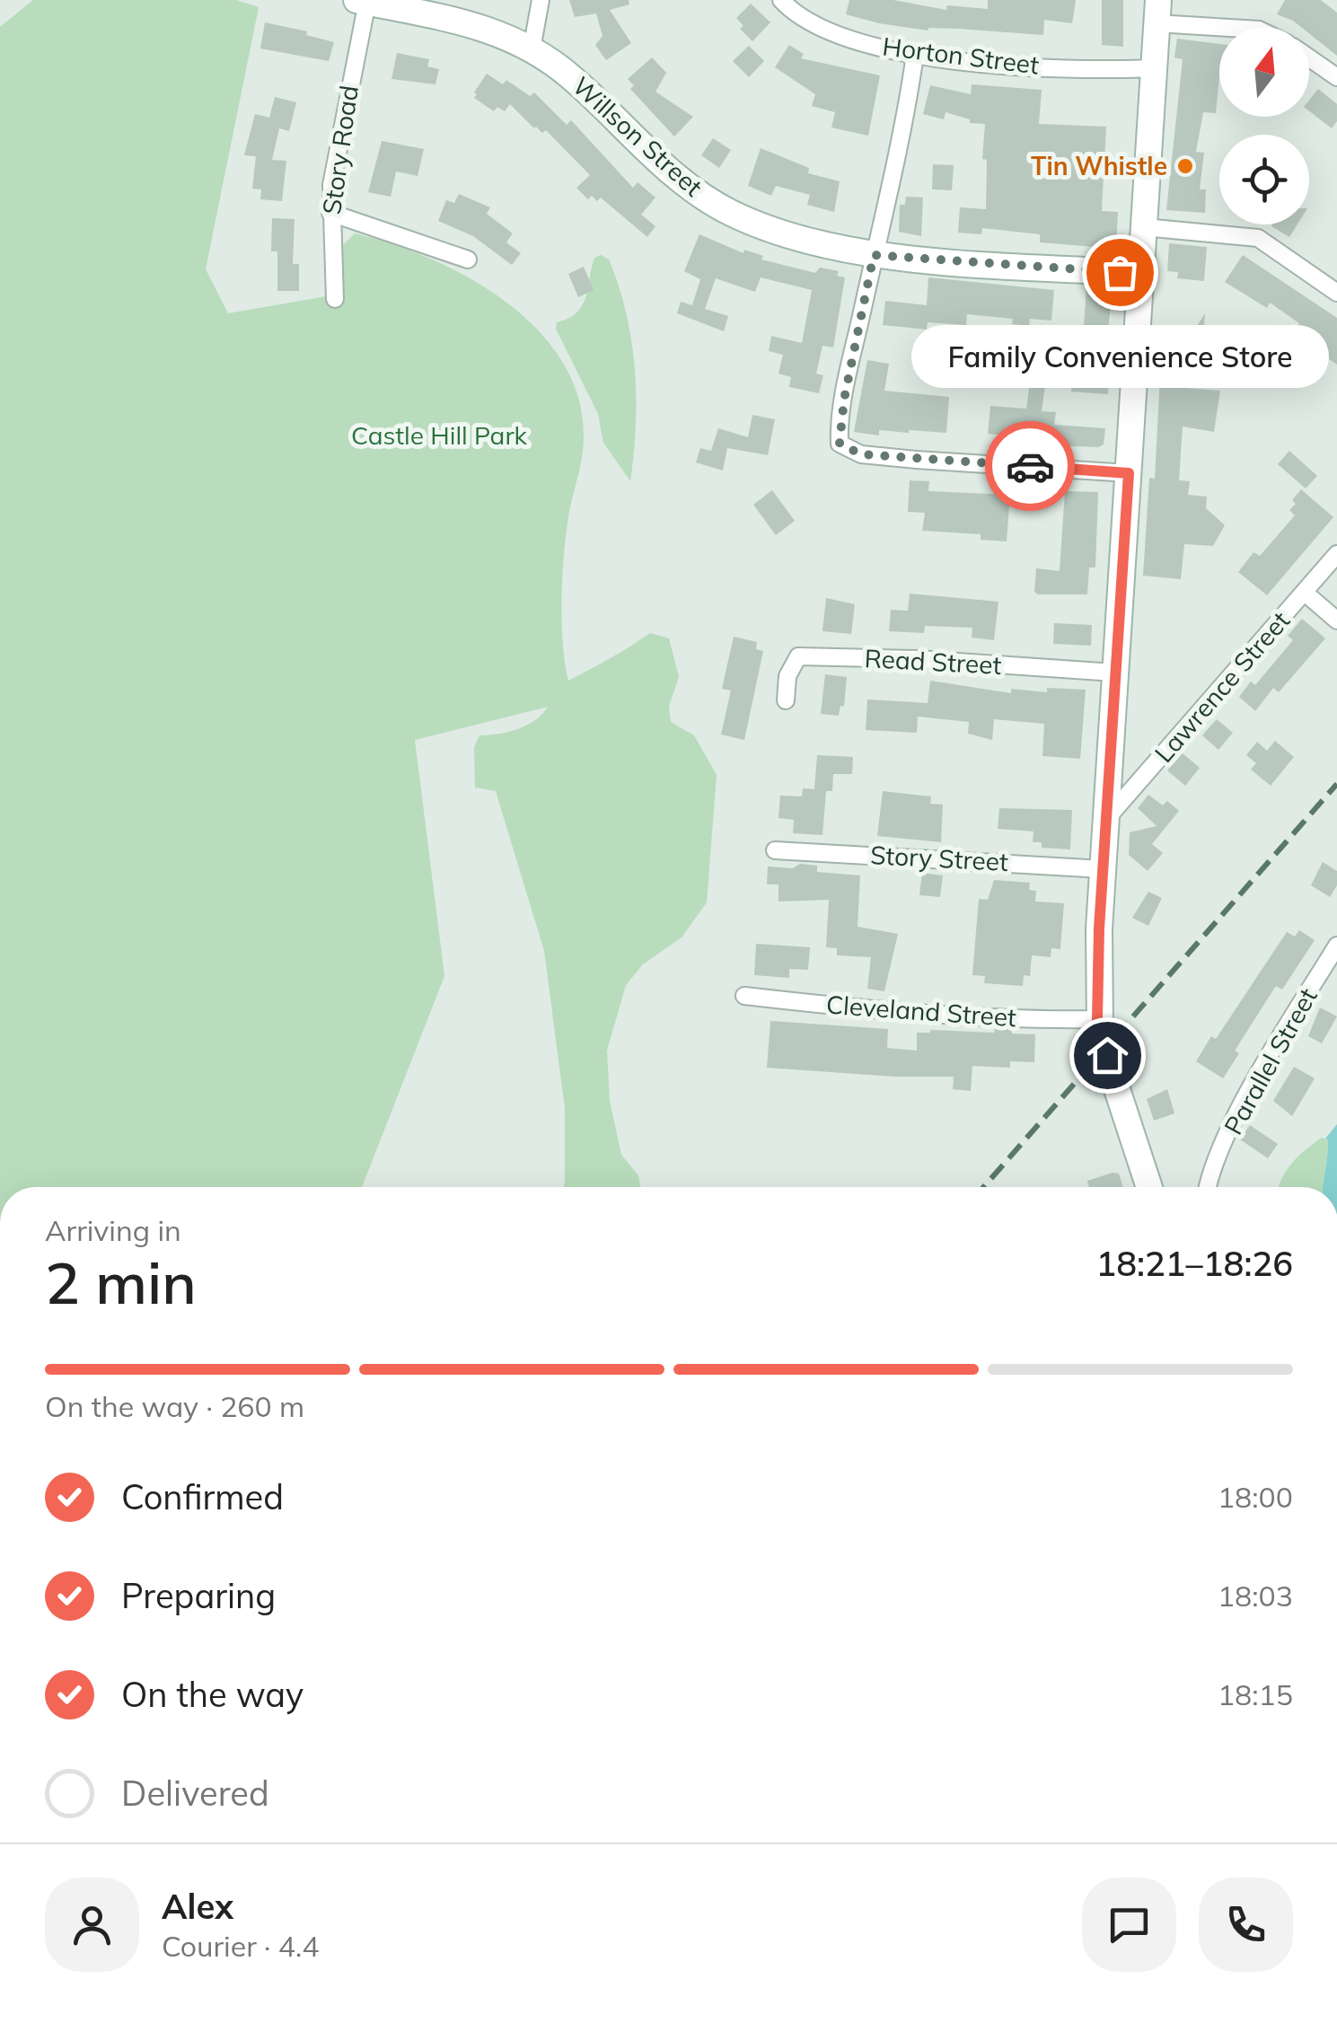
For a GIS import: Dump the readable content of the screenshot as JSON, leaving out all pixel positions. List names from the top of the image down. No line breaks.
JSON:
{"streets":{"main road":["Willson Street"],"street":["Horton Street","Story Road","Read Street","Lawrence Street","Story Street","Cleveland Street","Parallel Street"]},"crossings":[["Willson Street","Story Road"]],"parks":["Castle Hill Park"],"places":["Tin Whistle","Family Convenience Store"],"north":"top","page":{"bubble":"Family Convenience Store","heading":["2 min","Arriving in","18:21–18:26"],"panel":["Alex","Courier · 4.4"],"bar":"On the way · 260 m","list":[["Confirmed","18:00"],["Preparing","18:03"],["On the way","18:15"],"Delivered"]}}
